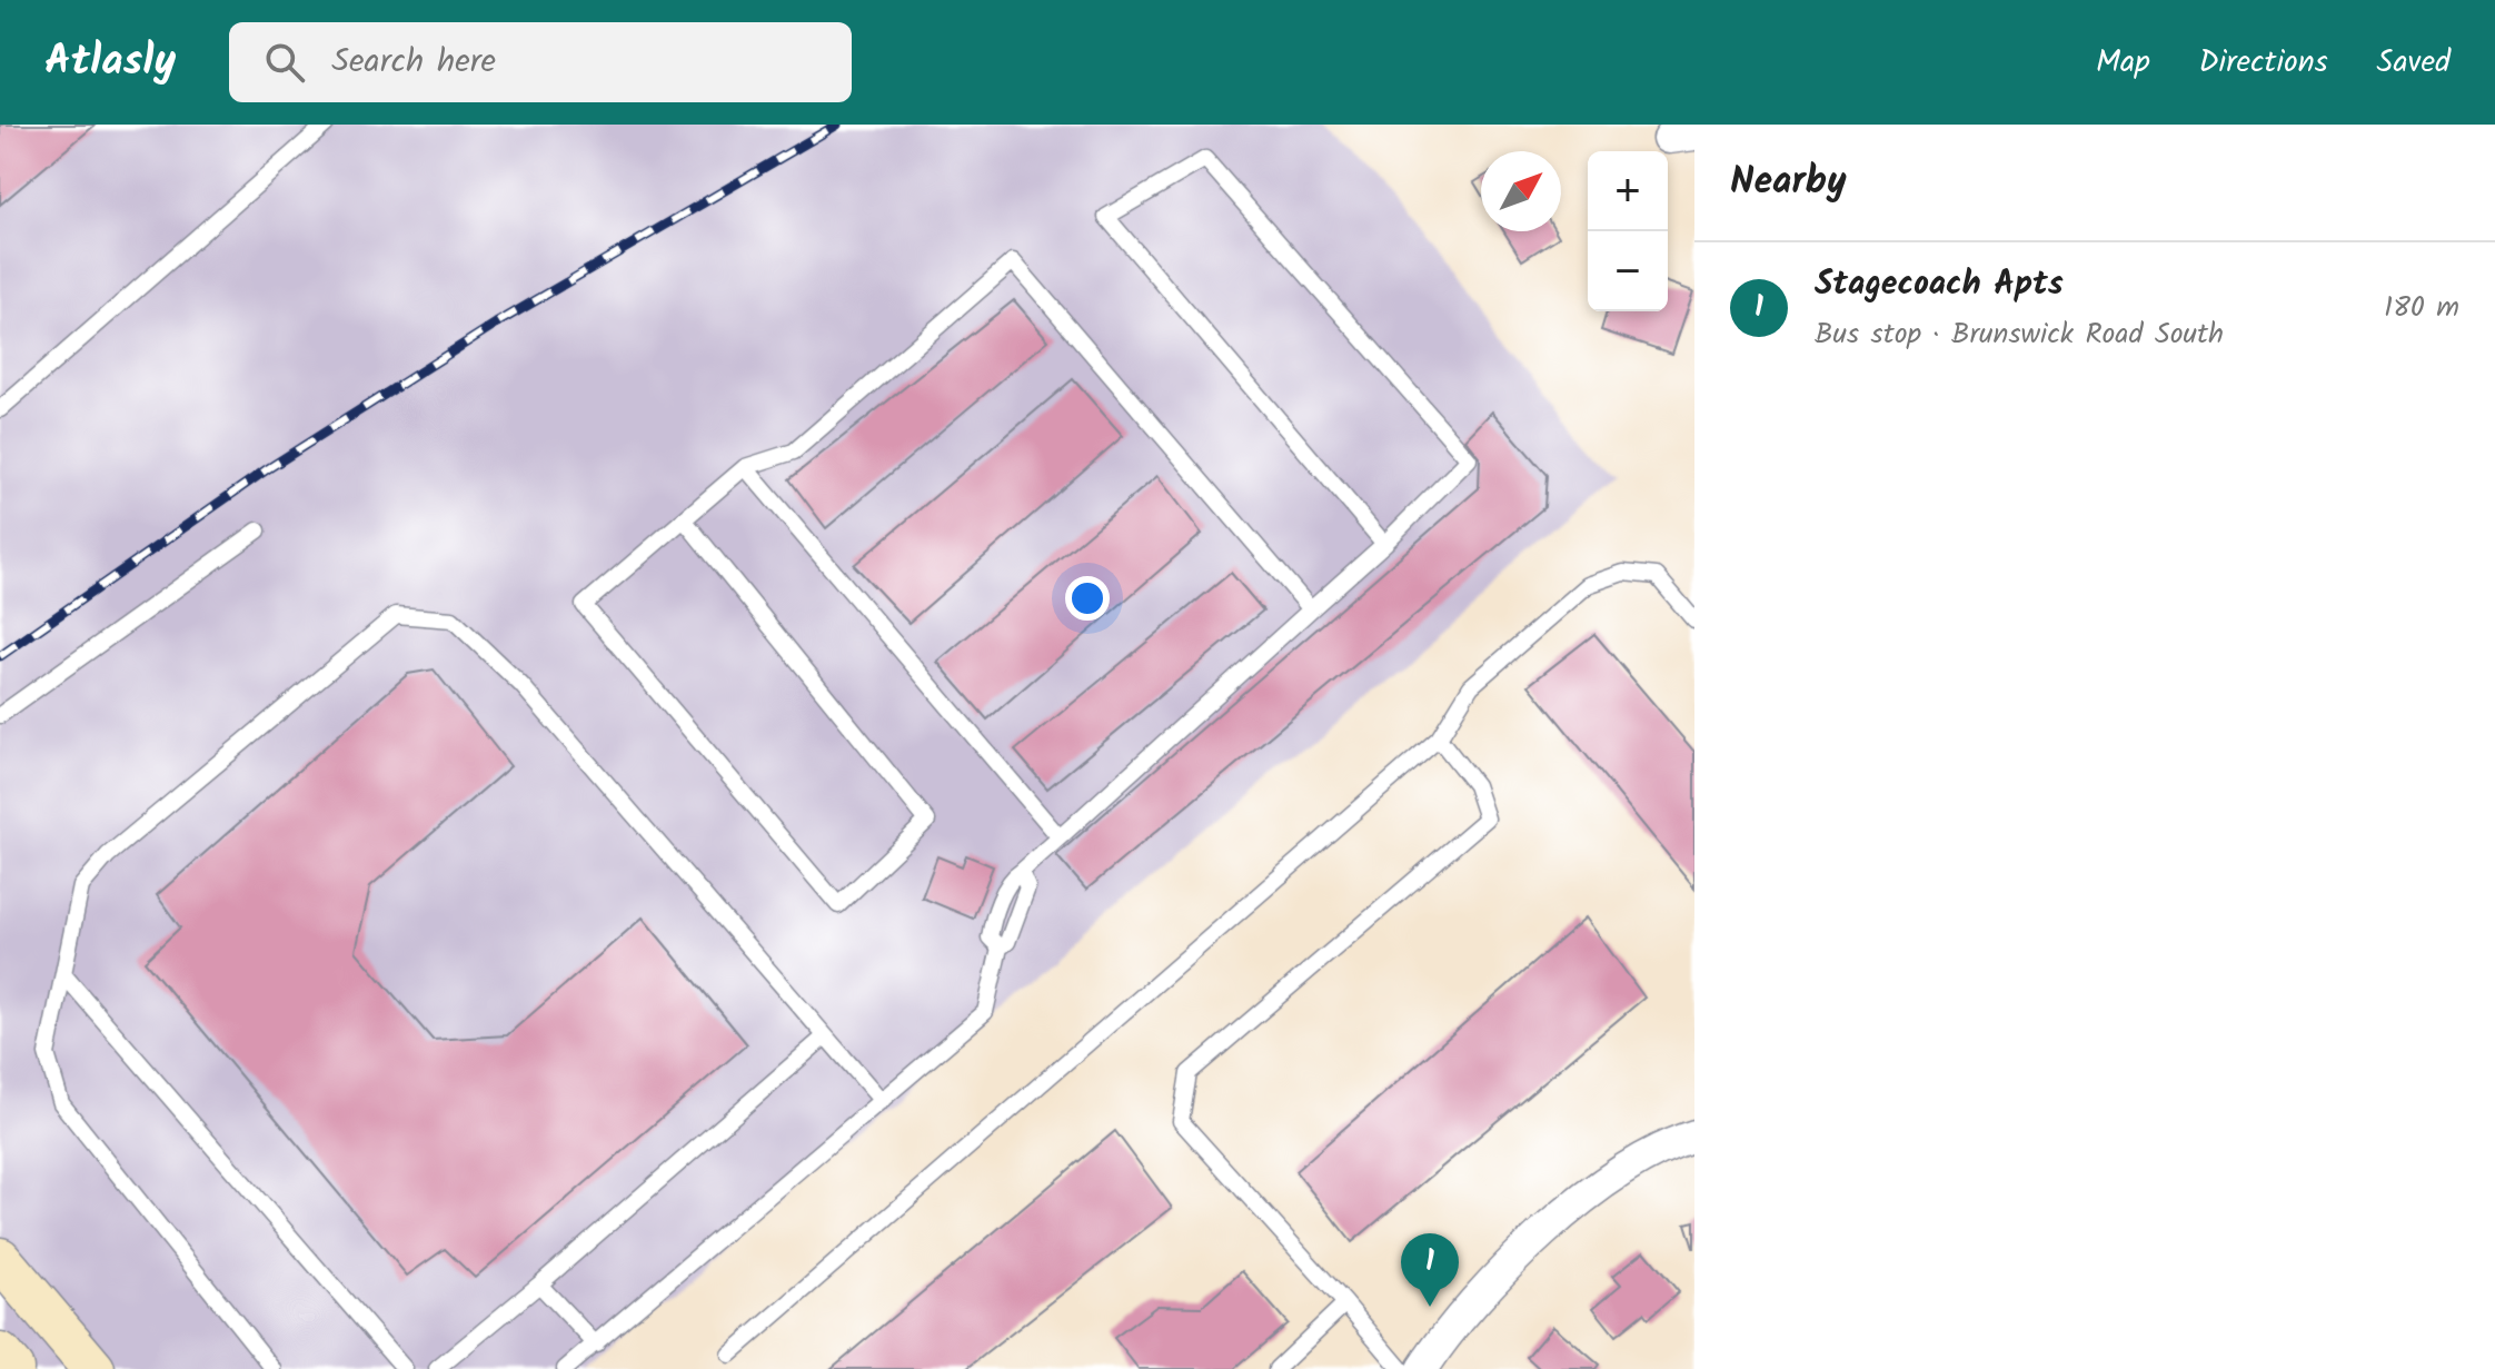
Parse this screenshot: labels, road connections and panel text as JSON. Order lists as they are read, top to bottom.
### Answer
{
  "north": "top right",
  "page": {
    "header": "Atlasly",
    "search": "Search here",
    "nav": ["Map", "Directions", "Saved"],
    "heading": "Nearby",
    "map_buttons": ["+", "−"],
    "list": [
      {
        "mark": "1",
        "name": "Stagecoach Apts",
        "note": "Bus stop · Brunswick Road South",
        "value": "180 m"
      }
    ],
    "pins": "1"
  }
}
